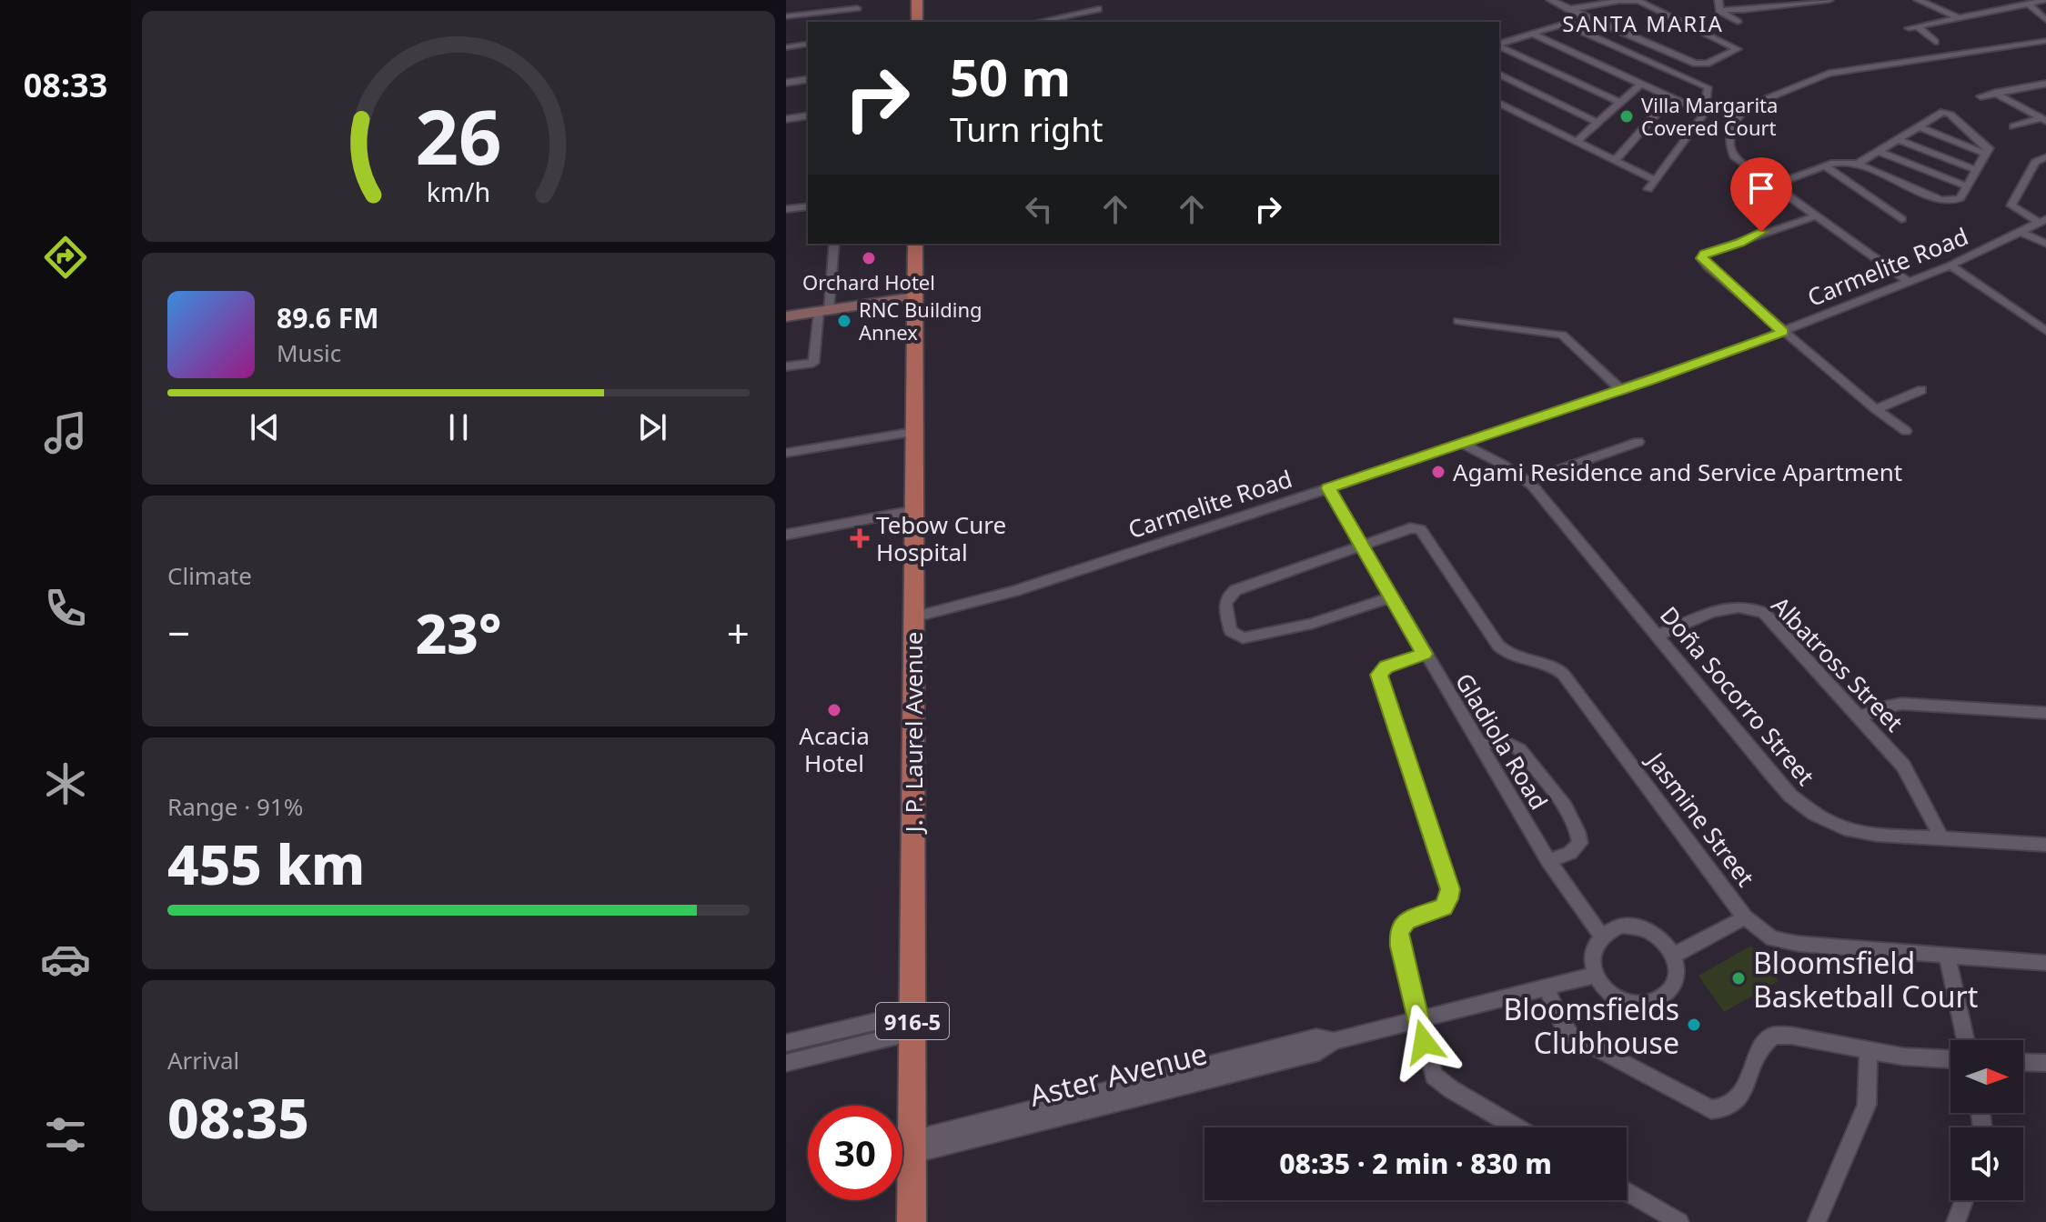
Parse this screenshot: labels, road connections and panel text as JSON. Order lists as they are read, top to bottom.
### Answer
{
  "streets": {
    "main road": ["J. P. Laurel Avenue", "916-5"],
    "street": [
      "Carmelite Road",
      "Albatross Street",
      "Doña Socorro Street",
      "Gladiola Road",
      "Jasmine Street",
      "Aster Avenue"
    ]
  },
  "crossings": [
    ["Carmelite Road", "Doña Socorro Street"],
    ["Carmelite Road", "J. P. Laurel Avenue"],
    ["Carmelite Road", "Gladiola Road"],
    ["Albatross Street", "Doña Socorro Street"],
    ["J. P. Laurel Avenue", "Aster Avenue"],
    ["Gladiola Road", "Jasmine Street"],
    ["Gladiola Road", "Aster Avenue"]
  ],
  "districts": ["SANTA MARIA"],
  "places": {
    "other": [
      "Villa Margarita Covered Court",
      "Orchard Hotel",
      "RNC Building Annex",
      "Agami Residence and Service Apartment",
      "Acacia Hotel",
      "Bloomsfield Basketball Court",
      "Bloomsfields Clubhouse"
    ],
    "health": ["Tebow Cure Hospital"]
  },
  "north": "right",
  "page": {
    "tabs": "08:33",
    "turn": ["50 m", "Turn right"],
    "song": ["89.6 FM", "Music"],
    "tile": [
      "Climate",
      ["Range · 91%", "455 km"],
      ["Arrival", "08:35"]
    ],
    "heat": ["−", "23°", "+"],
    "limit": "30",
    "trip": "08:35 · 2 min · 830 m",
    "gauge": ["26", "km/h"]
  }
}
